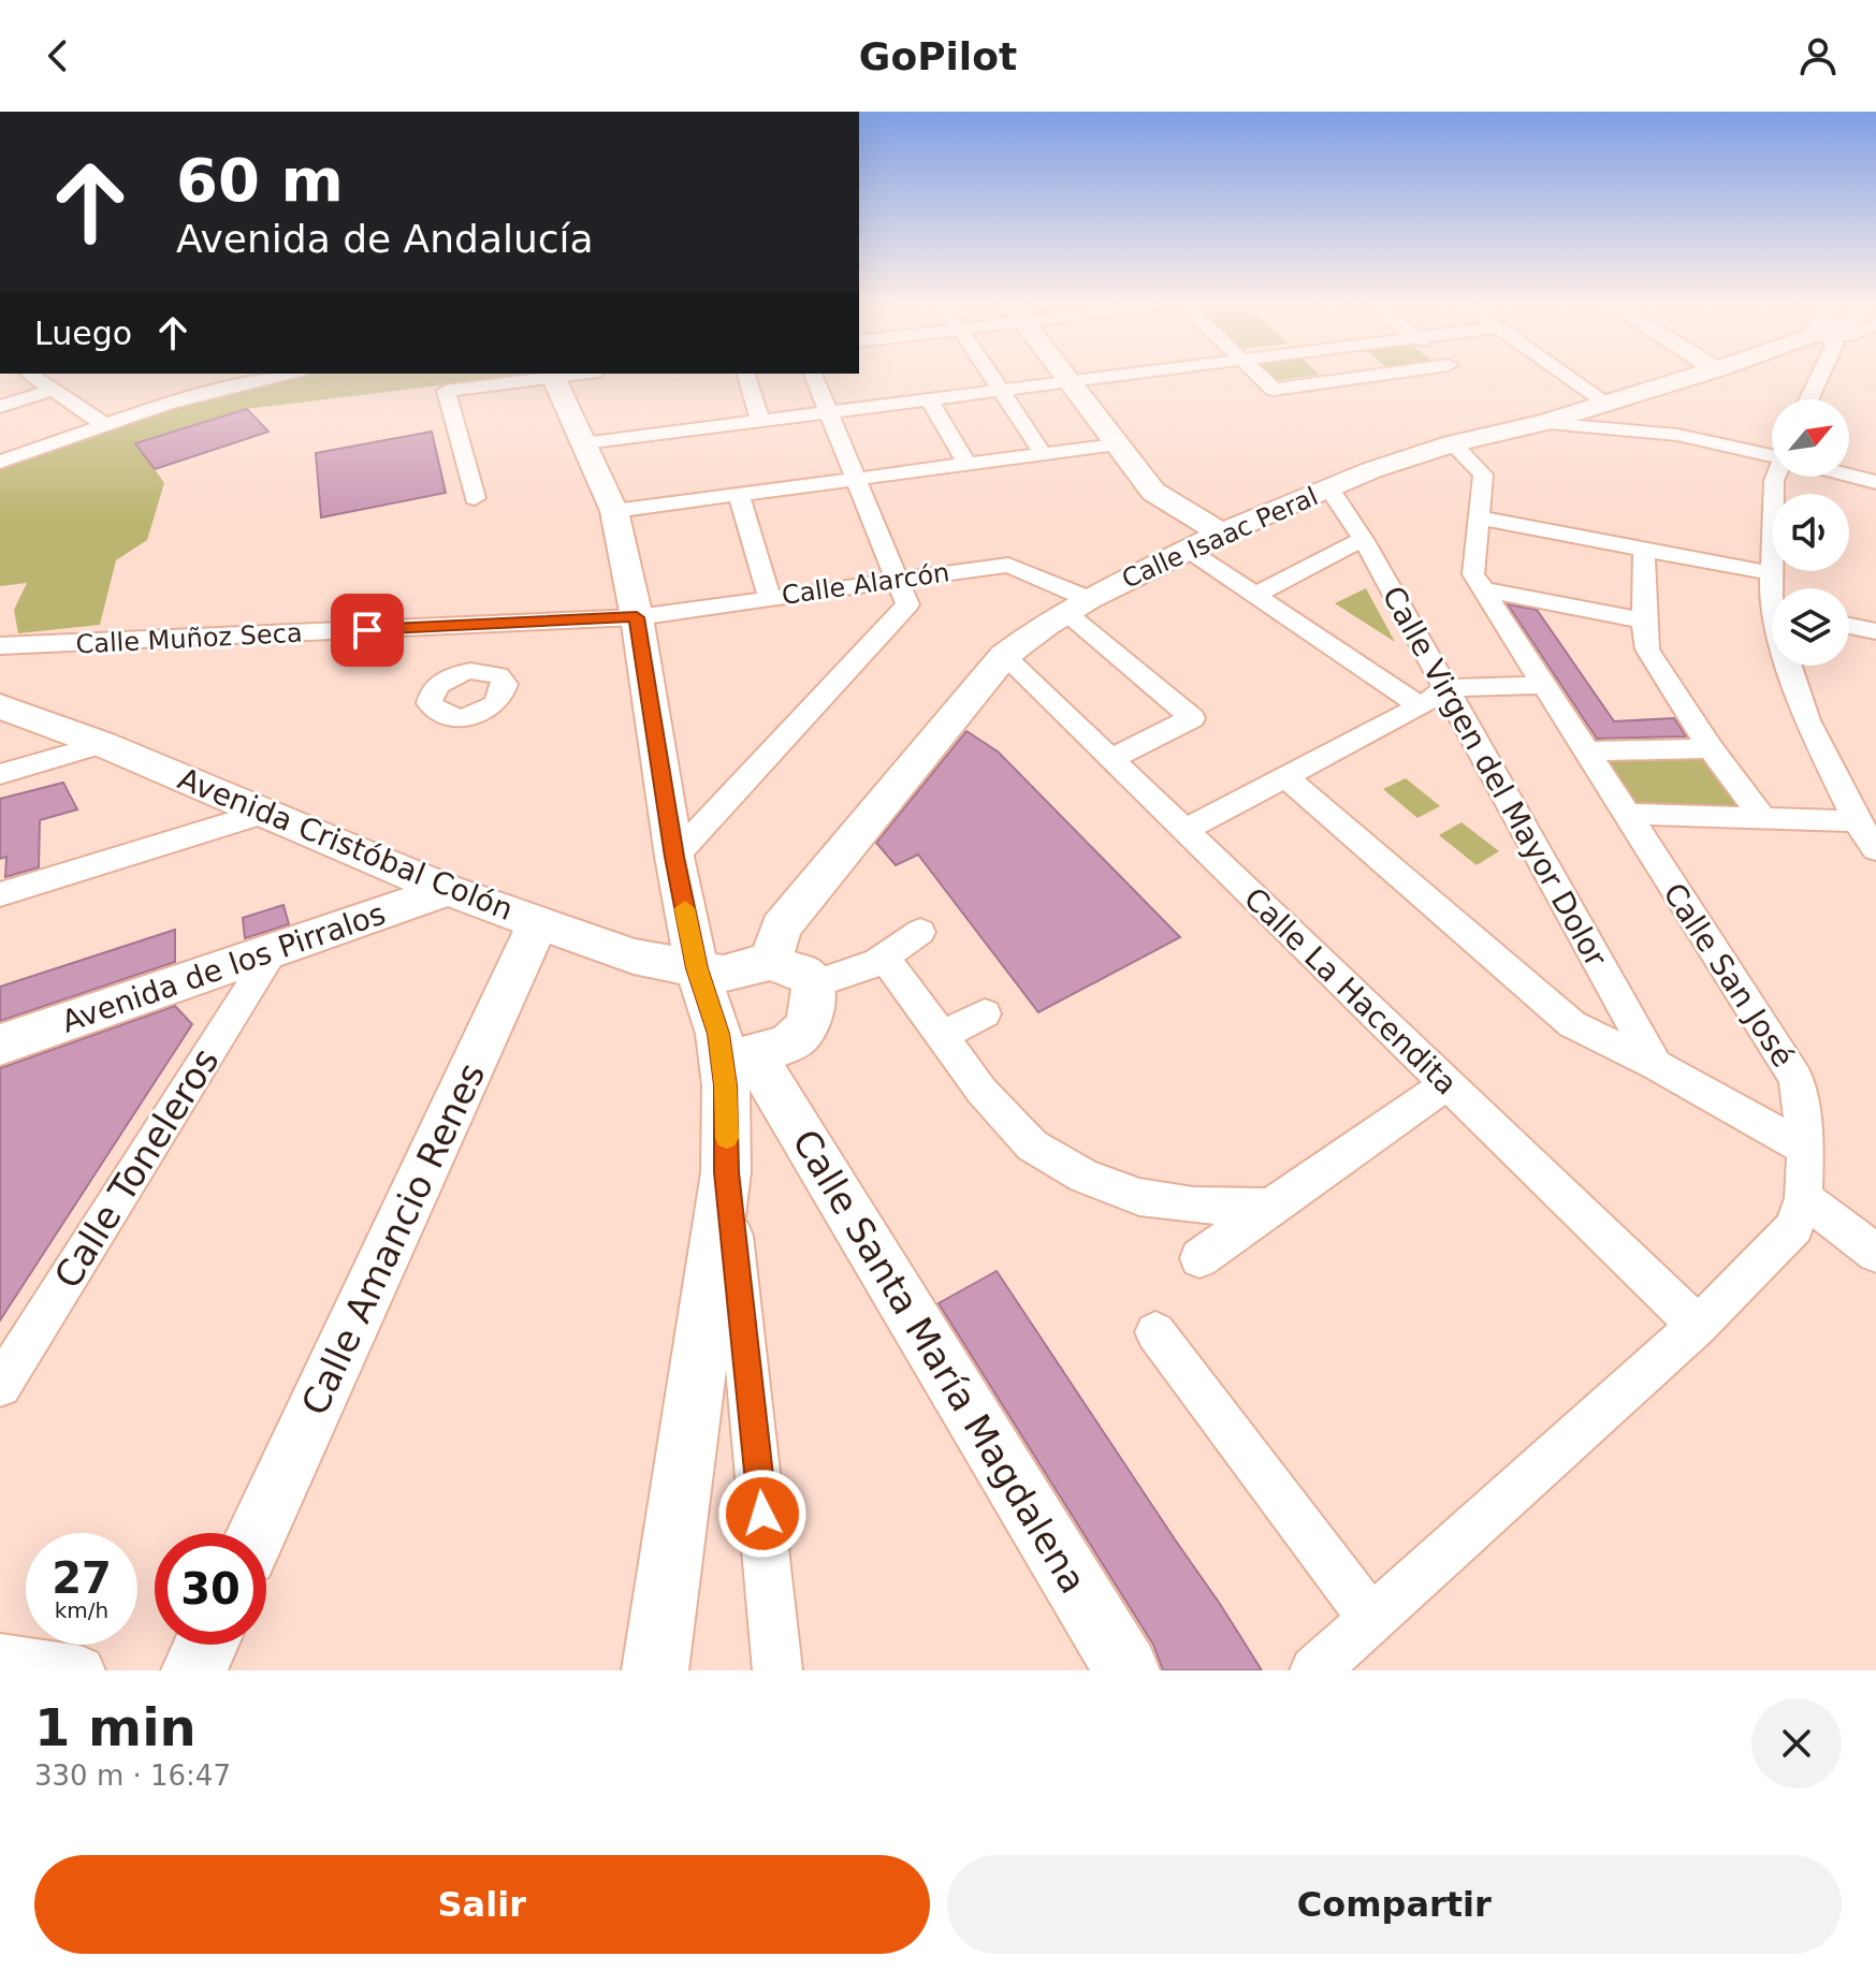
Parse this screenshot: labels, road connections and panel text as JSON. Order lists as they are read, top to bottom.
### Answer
{
  "streets": {
    "main road": [
      "Calle Isaac Peral",
      "Avenida Cristóbal Colón",
      "Avenida de los Pirralos",
      "Calle Amancio Renes",
      "Calle Santa María Magdalena"
    ],
    "street": [
      "Calle Alarcón",
      "Calle Muñoz Seca",
      "Calle Virgen del Mayor Dolor",
      "Calle San José",
      "Calle La Hacendita",
      "Calle Toneleros"
    ]
  },
  "crossings": [
    ["Calle Isaac Peral", "Calle Alarcón"],
    ["Calle Isaac Peral", "Calle Virgen del Mayor Dolor"],
    ["Calle Isaac Peral", "Avenida Cristóbal Colón"],
    ["Calle Isaac Peral", "Calle San José"],
    ["Calle Isaac Peral", "Calle La Hacendita"],
    ["Calle Alarcón", "Calle Muñoz Seca"],
    ["Calle Alarcón", "Calle La Hacendita"],
    ["Avenida Cristóbal Colón", "Avenida de los Pirralos"],
    ["Avenida Cristóbal Colón", "Calle Amancio Renes"],
    ["Avenida de los Pirralos", "Calle Toneleros"],
    ["Calle San José", "Calle La Hacendita"]
  ],
  "north": "top right",
  "page": {
    "header": "GoPilot",
    "turn": ["60 m", "Avenida de Andalucía"],
    "then": "Luego",
    "speed": "27 km/h",
    "limit": "30",
    "heading": ["1 min", "330 m · 16:47"],
    "buttons": ["Salir", "Compartir"]
  }
}
